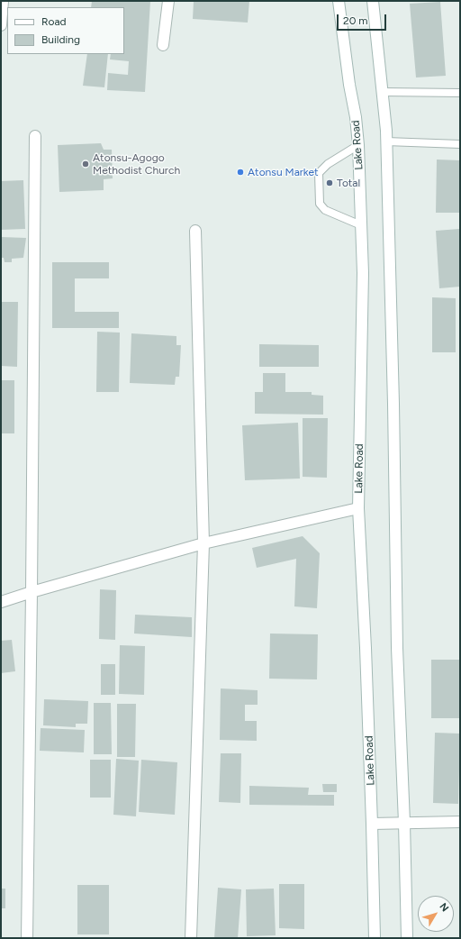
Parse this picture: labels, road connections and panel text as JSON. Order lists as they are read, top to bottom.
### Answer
{
  "streets": {
    "street": ["Lake Road"]
  },
  "places": ["Atonsu-Agogo Methodist Church", "Atonsu Market", "Total"],
  "legend": ["Road", "Building"],
  "scale_bar": "20 m",
  "north": "top right"
}
